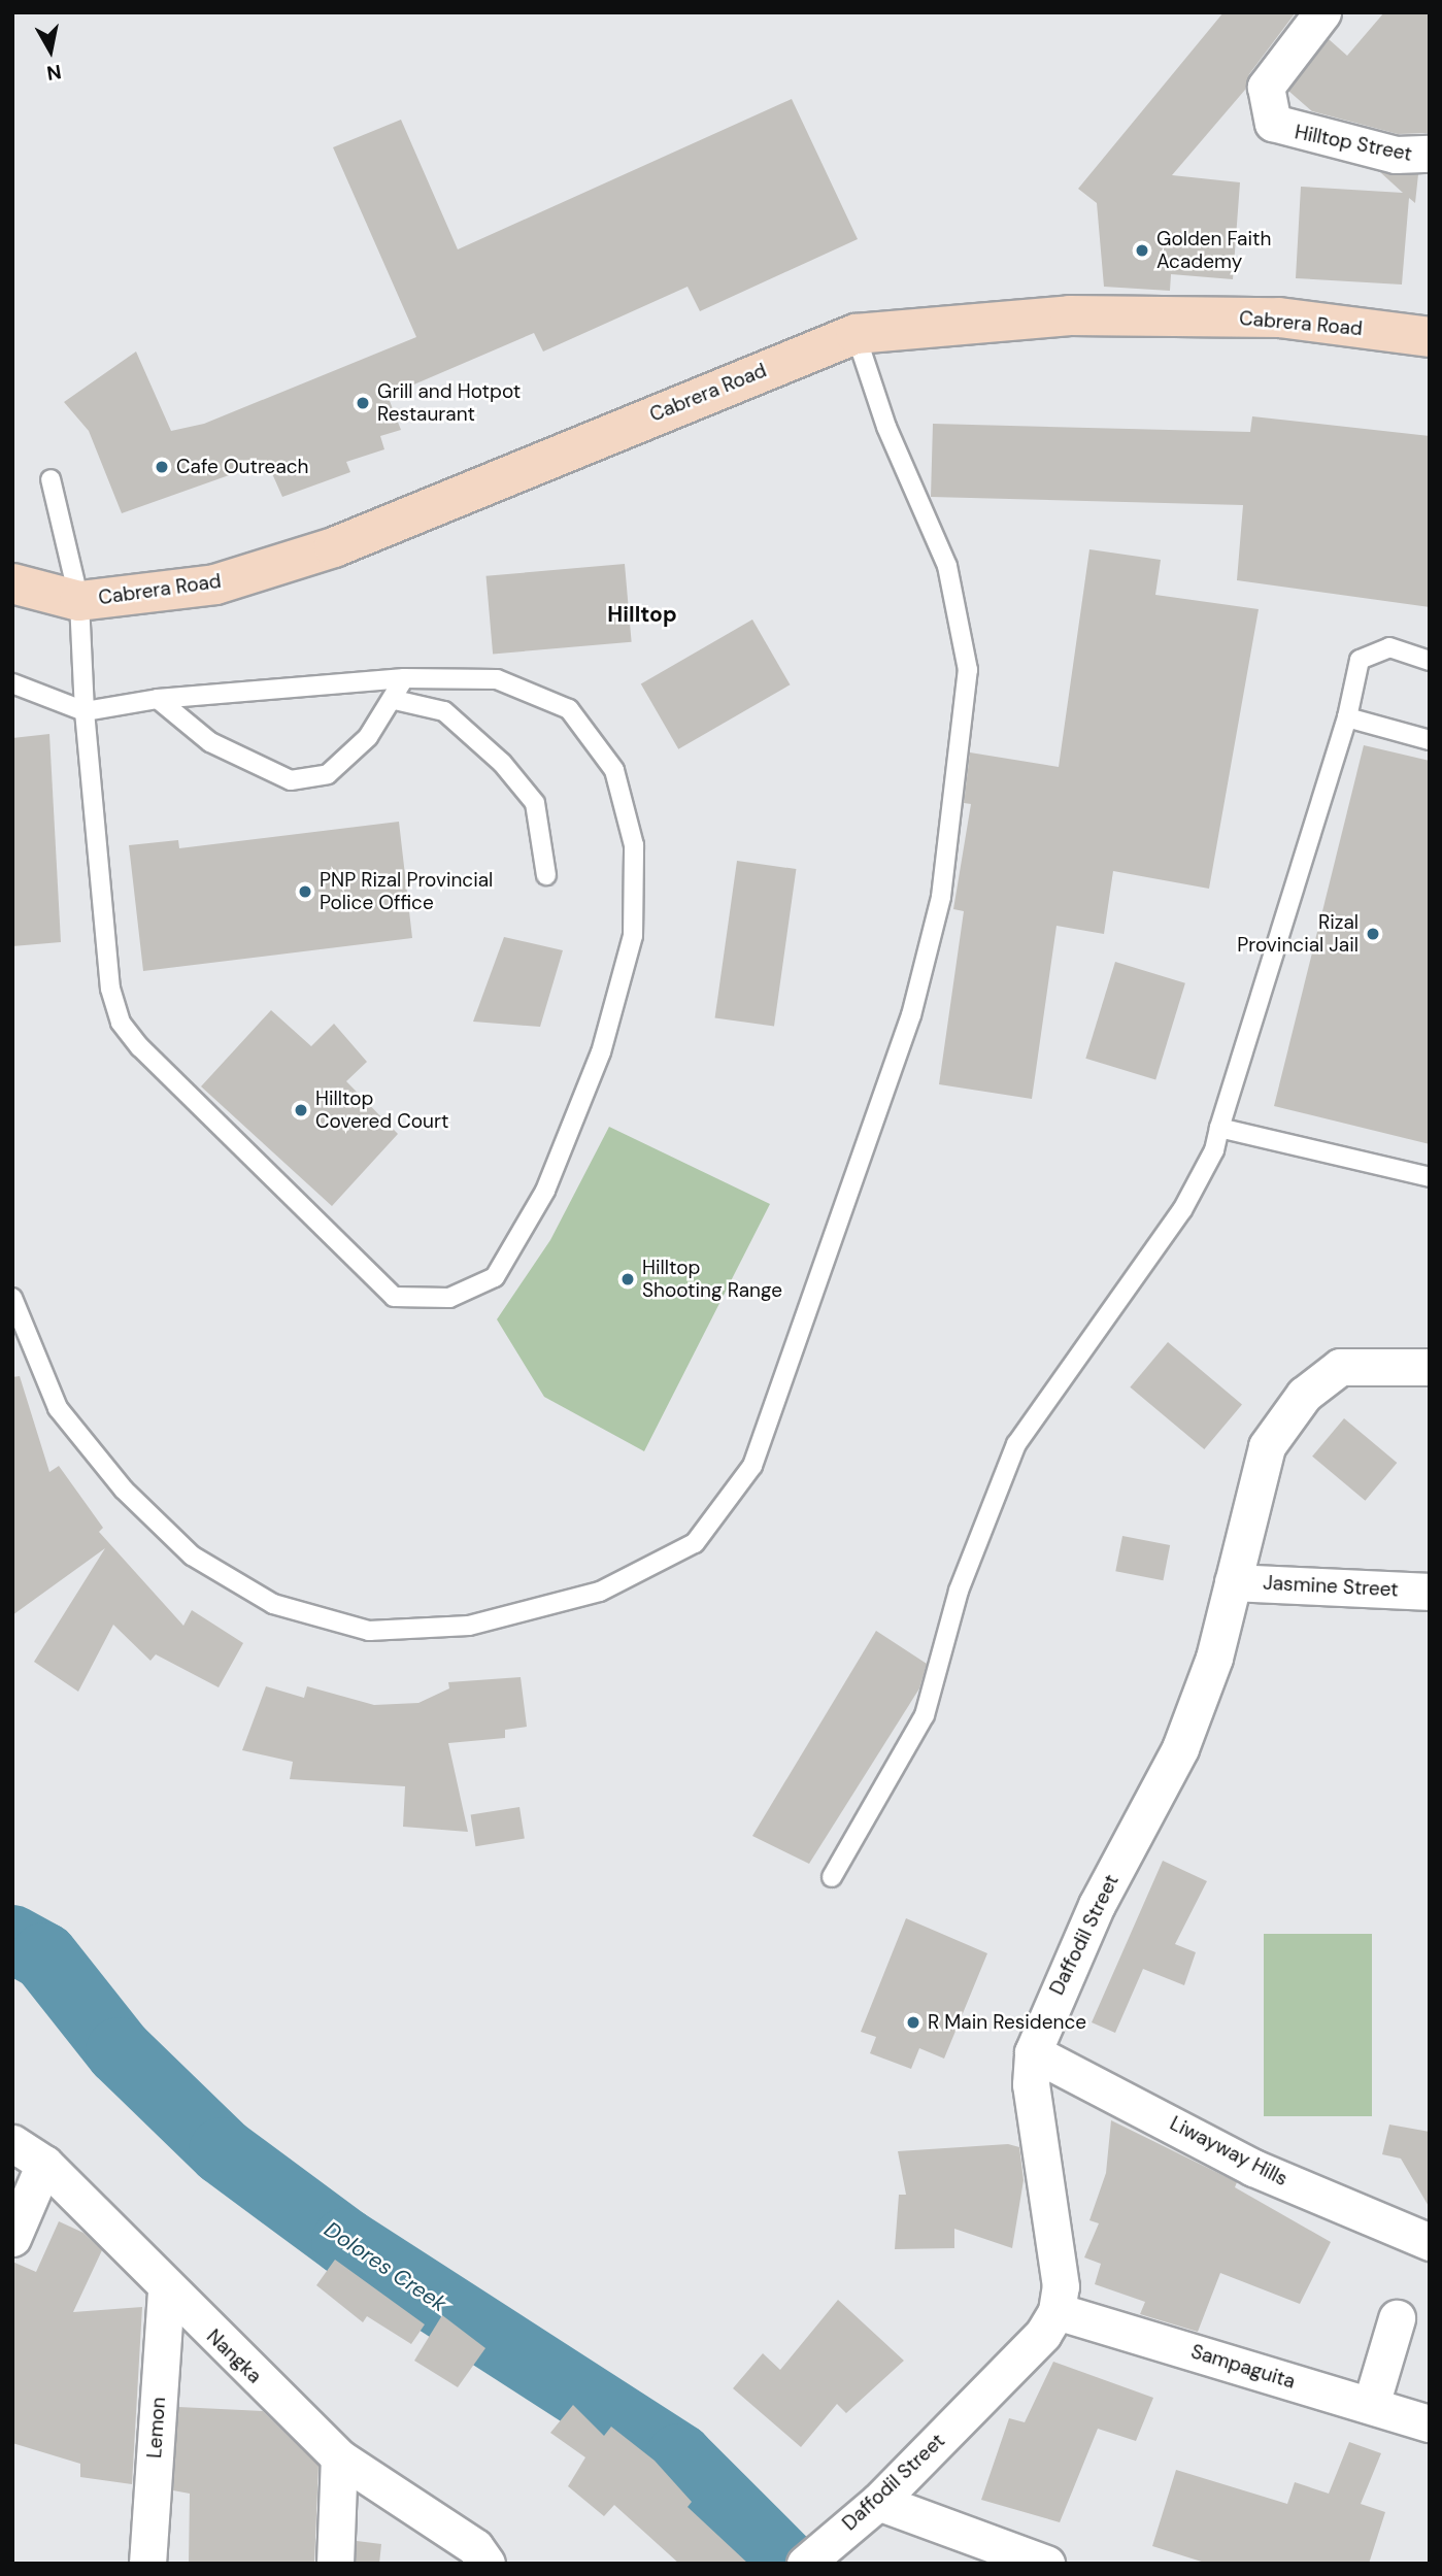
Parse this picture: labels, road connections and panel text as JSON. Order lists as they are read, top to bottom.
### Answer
{
  "streets": {
    "main road": ["Cabrera Road"],
    "street": [
      "Hilltop Street",
      "Jasmine Street",
      "Daffodil Street",
      "Liwayway Hills",
      "Nangka",
      "Sampaguita",
      "Lemon"
    ]
  },
  "crossings": [
    ["Jasmine Street", "Daffodil Street"],
    ["Daffodil Street", "Liwayway Hills"],
    ["Daffodil Street", "Sampaguita"],
    ["Nangka", "Lemon"]
  ],
  "districts": ["Hilltop"],
  "water": ["Dolores Creek"],
  "places": [
    "Golden Faith Academy",
    "Grill and Hotpot Restaurant",
    "Cafe Outreach",
    "PNP Rizal Provincial Police Office",
    "Rizal Provincial Jail",
    "Hilltop Covered Court",
    "Hilltop Shooting Range",
    "R Main Residence"
  ],
  "north": "bottom"
}
